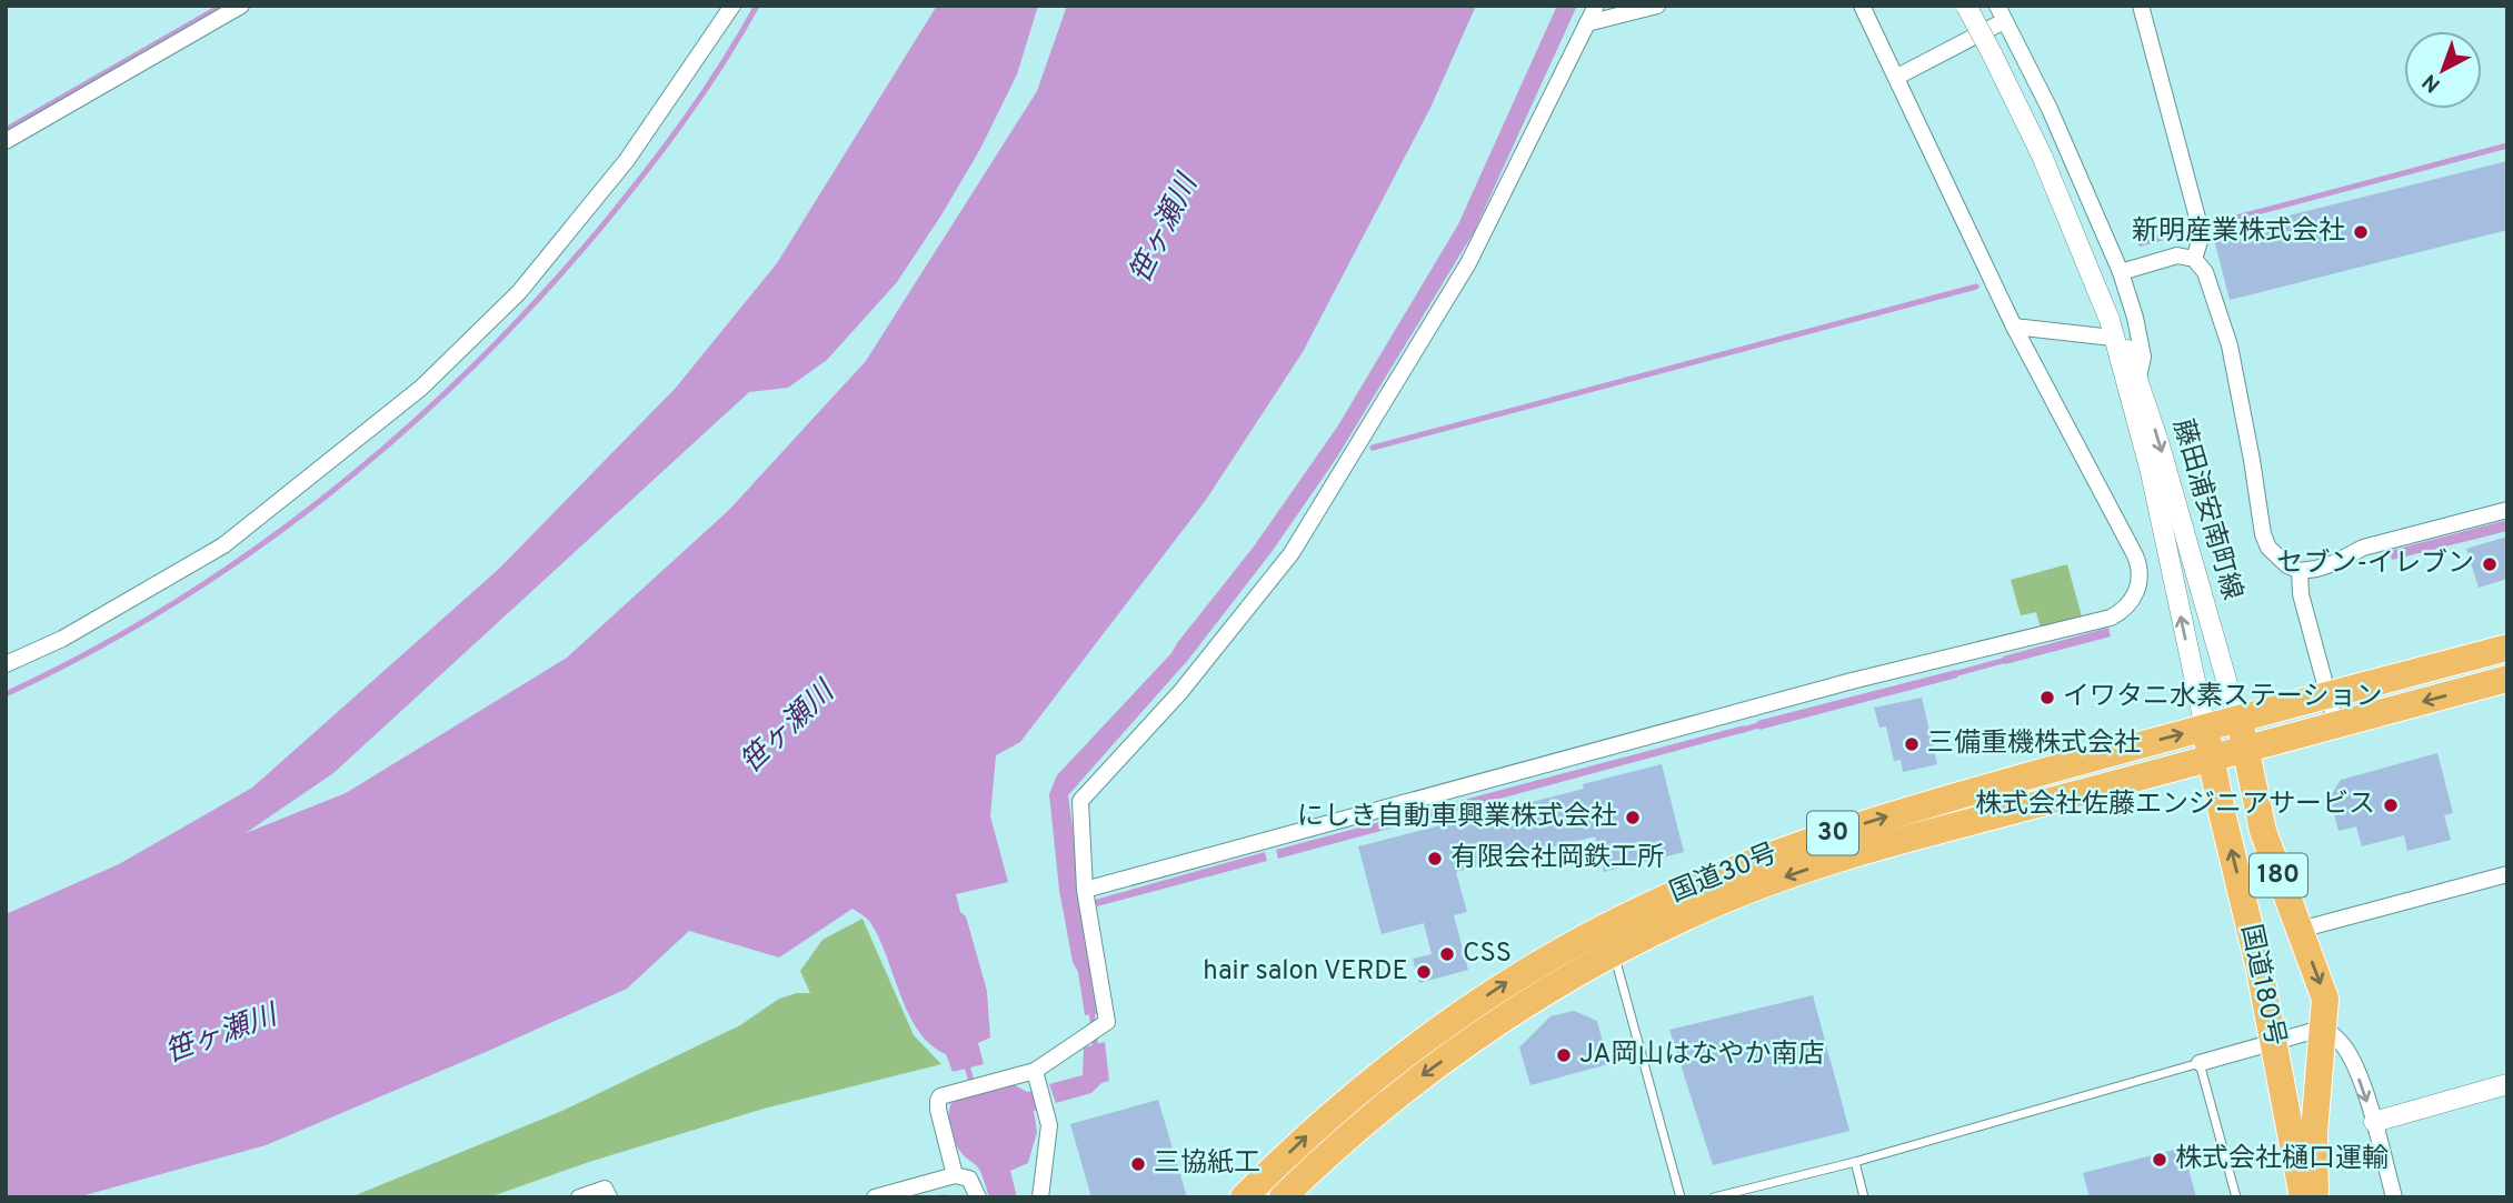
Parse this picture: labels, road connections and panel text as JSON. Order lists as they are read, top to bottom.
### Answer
{
  "streets": {
    "highway": [
      "30",
      "国道30号",
      "180",
      "国道180号"
    ],
    "street": ["藤田浦安南町線"]
  },
  "crossings": [
    ["藤田浦安南町線", "国道30号"],
    ["藤田浦安南町線", "国道180号"],
    ["国道30号", "国道180号"]
  ],
  "water": ["笹ヶ瀬川"],
  "places": [
    "新明産業株式会社",
    "セブン-イレブン",
    "イワタニ水素ステーション",
    "三備重機株式会社",
    "株式会社佐藤エンジニアサービス",
    "にしき自動車興業株式会社",
    "有限会社岡鉄工所",
    "CSS",
    "hair salon VERDE",
    "JA岡山はなやか南店",
    "株式会社樋口運輸",
    "三協紙工"
  ],
  "north": "bottom left"
}
